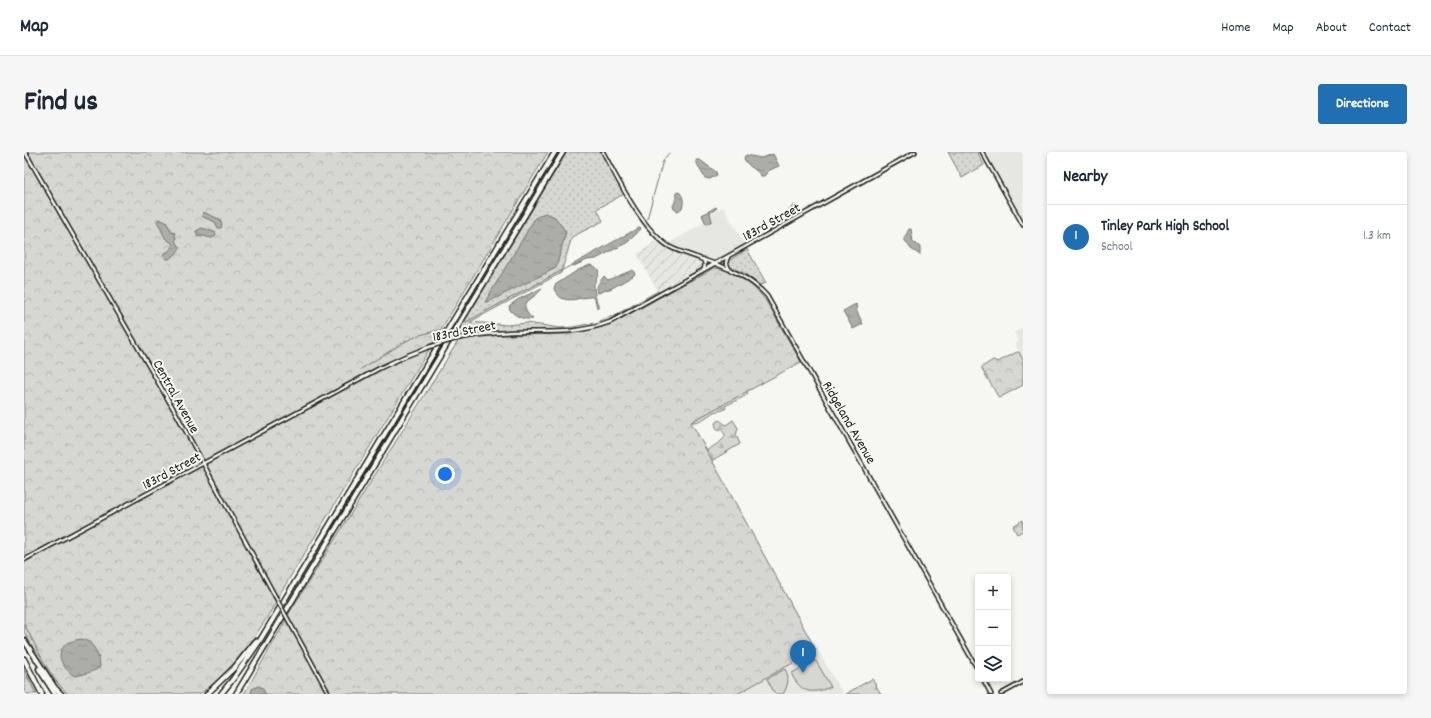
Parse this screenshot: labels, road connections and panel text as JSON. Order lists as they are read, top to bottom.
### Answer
{
  "streets": {
    "street": ["183rd Street", "Central Avenue", "Ridgeland Avenue"]
  },
  "crossings": [
    ["183rd Street", "Central Avenue"],
    ["183rd Street", "Ridgeland Avenue"]
  ],
  "page": {
    "header": "Map",
    "nav": [
      "Home",
      "Map",
      "About",
      "Contact"
    ],
    "title": "Find us",
    "buttons": "Directions",
    "heading": "Nearby",
    "list": [
      {
        "mark": "1",
        "name": "Tinley Park High School",
        "note": "School",
        "value": "1.3 km"
      }
    ],
    "map_buttons": ["+", "−"],
    "pins": "1"
  }
}
